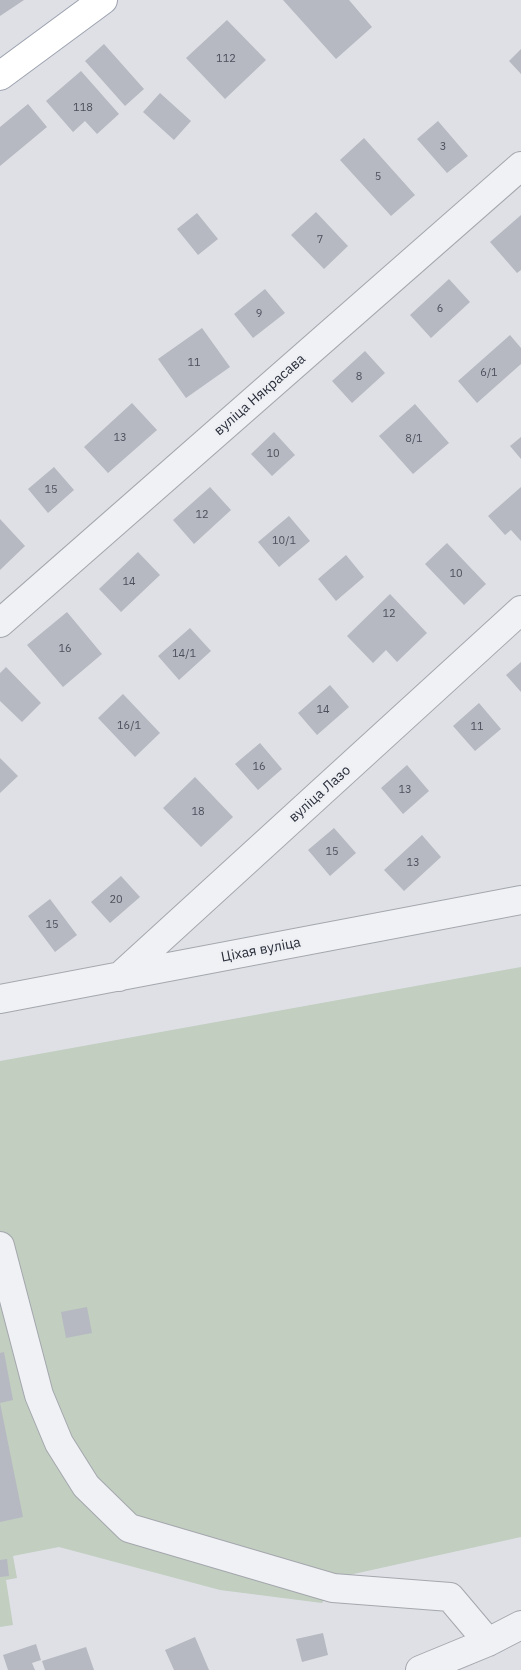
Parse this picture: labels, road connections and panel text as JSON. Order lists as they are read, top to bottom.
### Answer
{
  "streets": {
    "street": ["вуліца Някрасава", "вуліца Лазо", "Ціхая вуліца"]
  },
  "crossings": [
    ["вуліца Лазо", "Ціхая вуліца"]
  ],
  "house_numbers": [
    "112",
    "118",
    "3",
    "5",
    "7",
    "6",
    "9",
    "11",
    "6/1",
    "8",
    "13",
    "8/1",
    "10",
    "15",
    "12",
    "10/1",
    "10",
    "14",
    "12",
    "16",
    "14/1",
    "14",
    "16/1",
    "11",
    "16",
    "13",
    "18",
    "15",
    "13",
    "20",
    "15"
  ]
}
